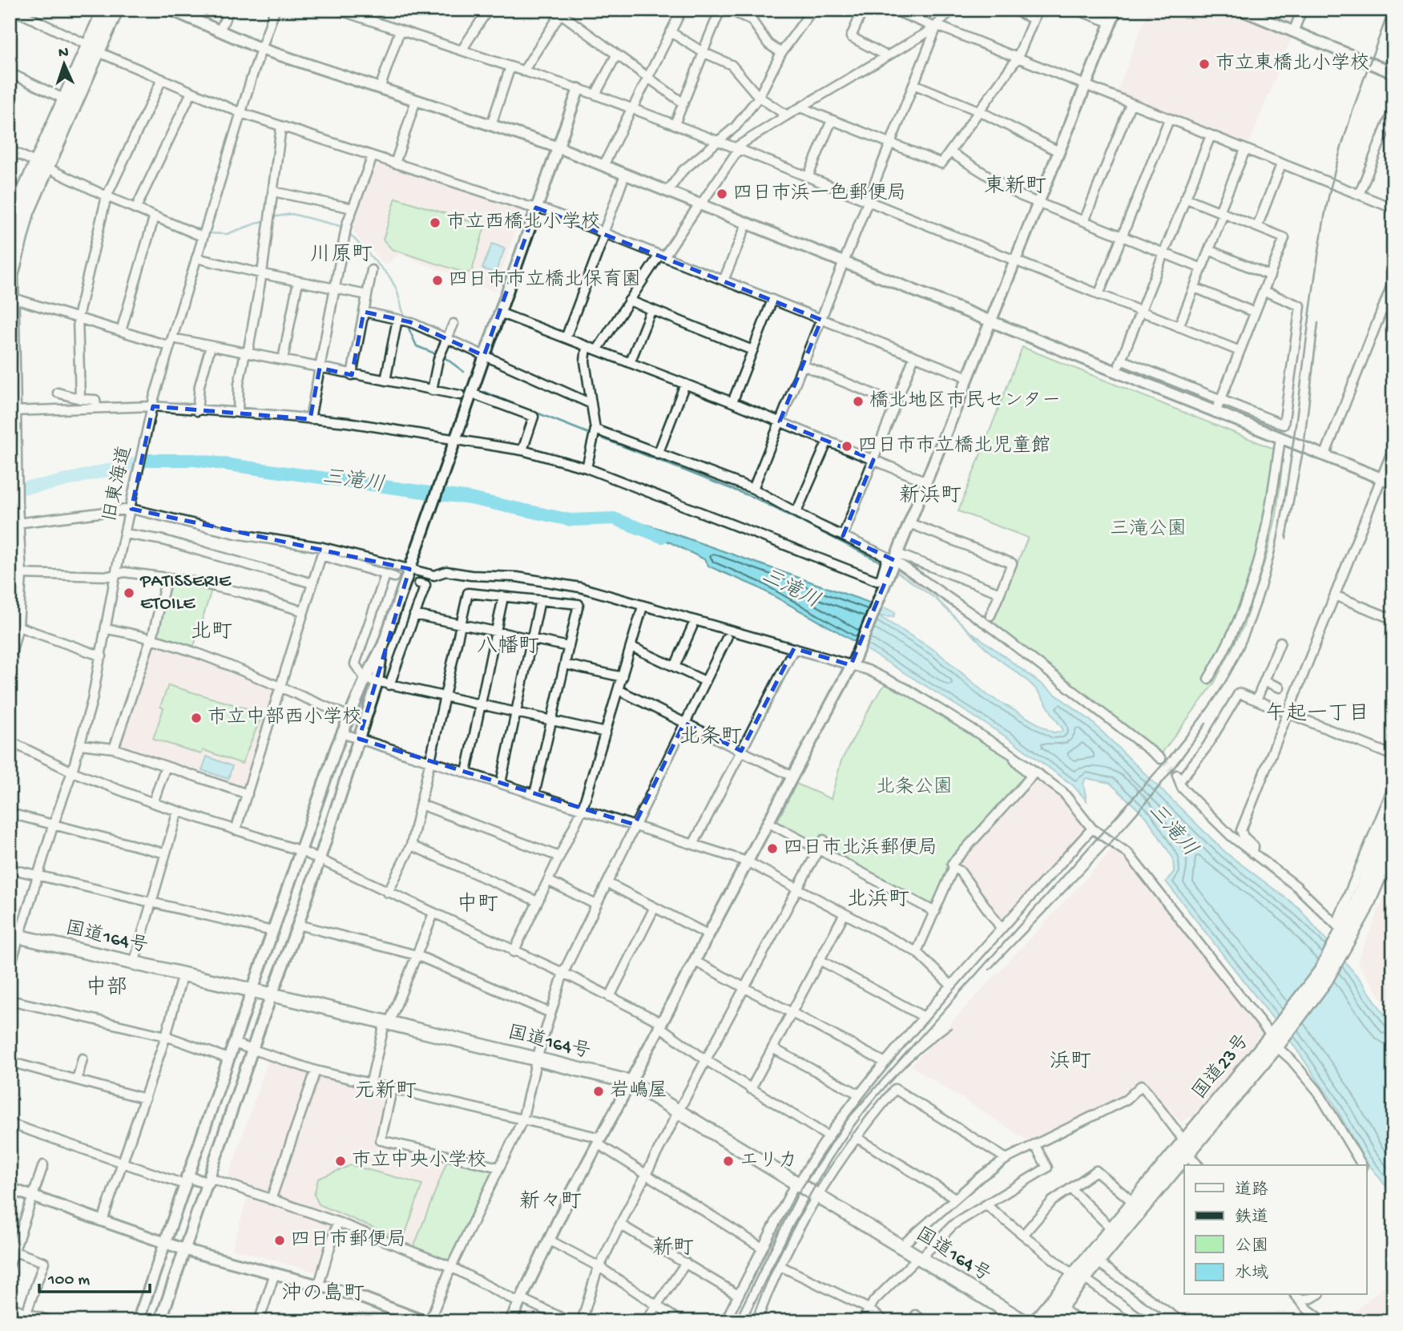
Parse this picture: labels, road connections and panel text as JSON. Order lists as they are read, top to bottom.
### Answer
{
  "streets": {
    "highway": ["国道164号", "国道23号"],
    "street": ["旧東海道"]
  },
  "crossings": [
    ["旧東海道", "国道164号"]
  ],
  "districts": [
    "東新町",
    "川原町",
    "新浜町",
    "北町",
    "八幡町",
    "午起一丁目",
    "北条町",
    "北浜町",
    "中町",
    "中部",
    "浜町",
    "元新町",
    "新々町",
    "新町",
    "沖の島町"
  ],
  "water": ["三滝川"],
  "parks": ["三滝公園", "北条公園"],
  "places": [
    "市立東橋北小学校",
    "四日市浜一色郵便局",
    "市立西橋北小学校",
    "四日市市立橋北保育園",
    "橋北地区市民センター",
    "四日市市立橋北児童館",
    "PATISSERIE ETOILE",
    "市立中部西小学校",
    "四日市北浜郵便局",
    "岩嶋屋",
    "市立中央小学校",
    "エリカ",
    "四日市郵便局"
  ],
  "legend": [
    "道路",
    "鉄道",
    "公園",
    "水域"
  ],
  "scale_bar": "100 m",
  "north": "top"
}
